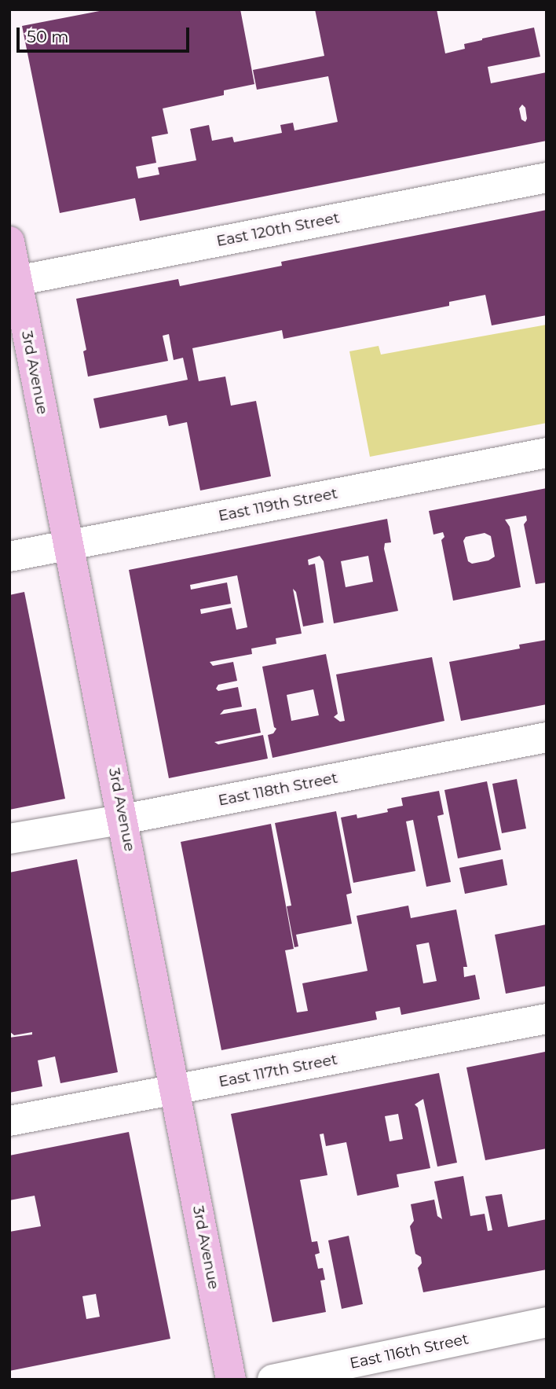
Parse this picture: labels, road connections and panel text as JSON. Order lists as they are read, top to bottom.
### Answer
{
  "streets": {
    "main road": ["3rd Avenue"],
    "street": [
      "East 120th Street",
      "East 119th Street",
      "East 118th Street",
      "East 117th Street",
      "East 116th Street"
    ]
  },
  "crossings": [
    ["East 120th Street", "3rd Avenue"],
    ["3rd Avenue", "East 119th Street"],
    ["3rd Avenue", "East 118th Street"],
    ["3rd Avenue", "East 117th Street"]
  ],
  "scale_bar": "50 m"
}
